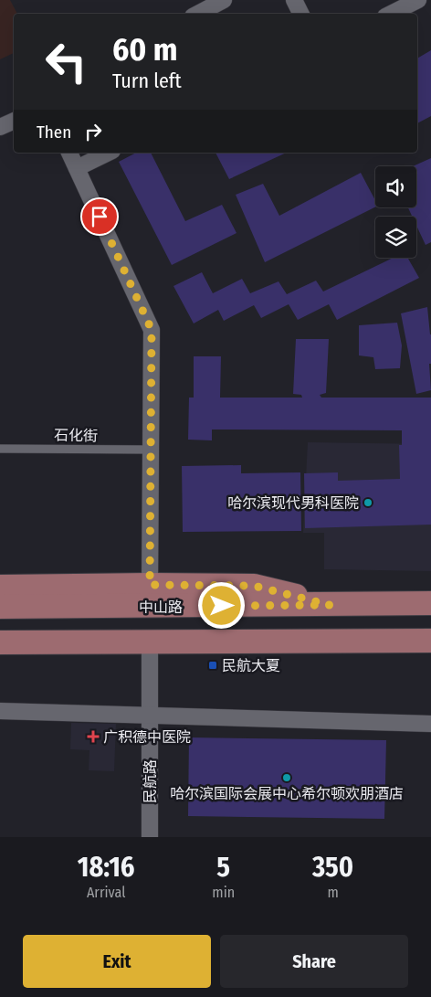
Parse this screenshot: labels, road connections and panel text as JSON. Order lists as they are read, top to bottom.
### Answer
{
  "streets": {
    "main road": ["中山路"],
    "street": ["民航路"],
    "lane": ["石化街"]
  },
  "places": {
    "other": ["哈尔滨现代男科医院", "哈尔滨国际会展中心希尔顿欢朋酒店"],
    "transit": ["民航大夏"],
    "health": ["广积德中医院"]
  },
  "page": {
    "turn": ["60 m", "Turn left"],
    "then": "Then",
    "eta": [
      "18:16",
      "Arrival",
      "5",
      "min",
      "350",
      "m"
    ],
    "buttons": ["Exit", "Share"]
  }
}
